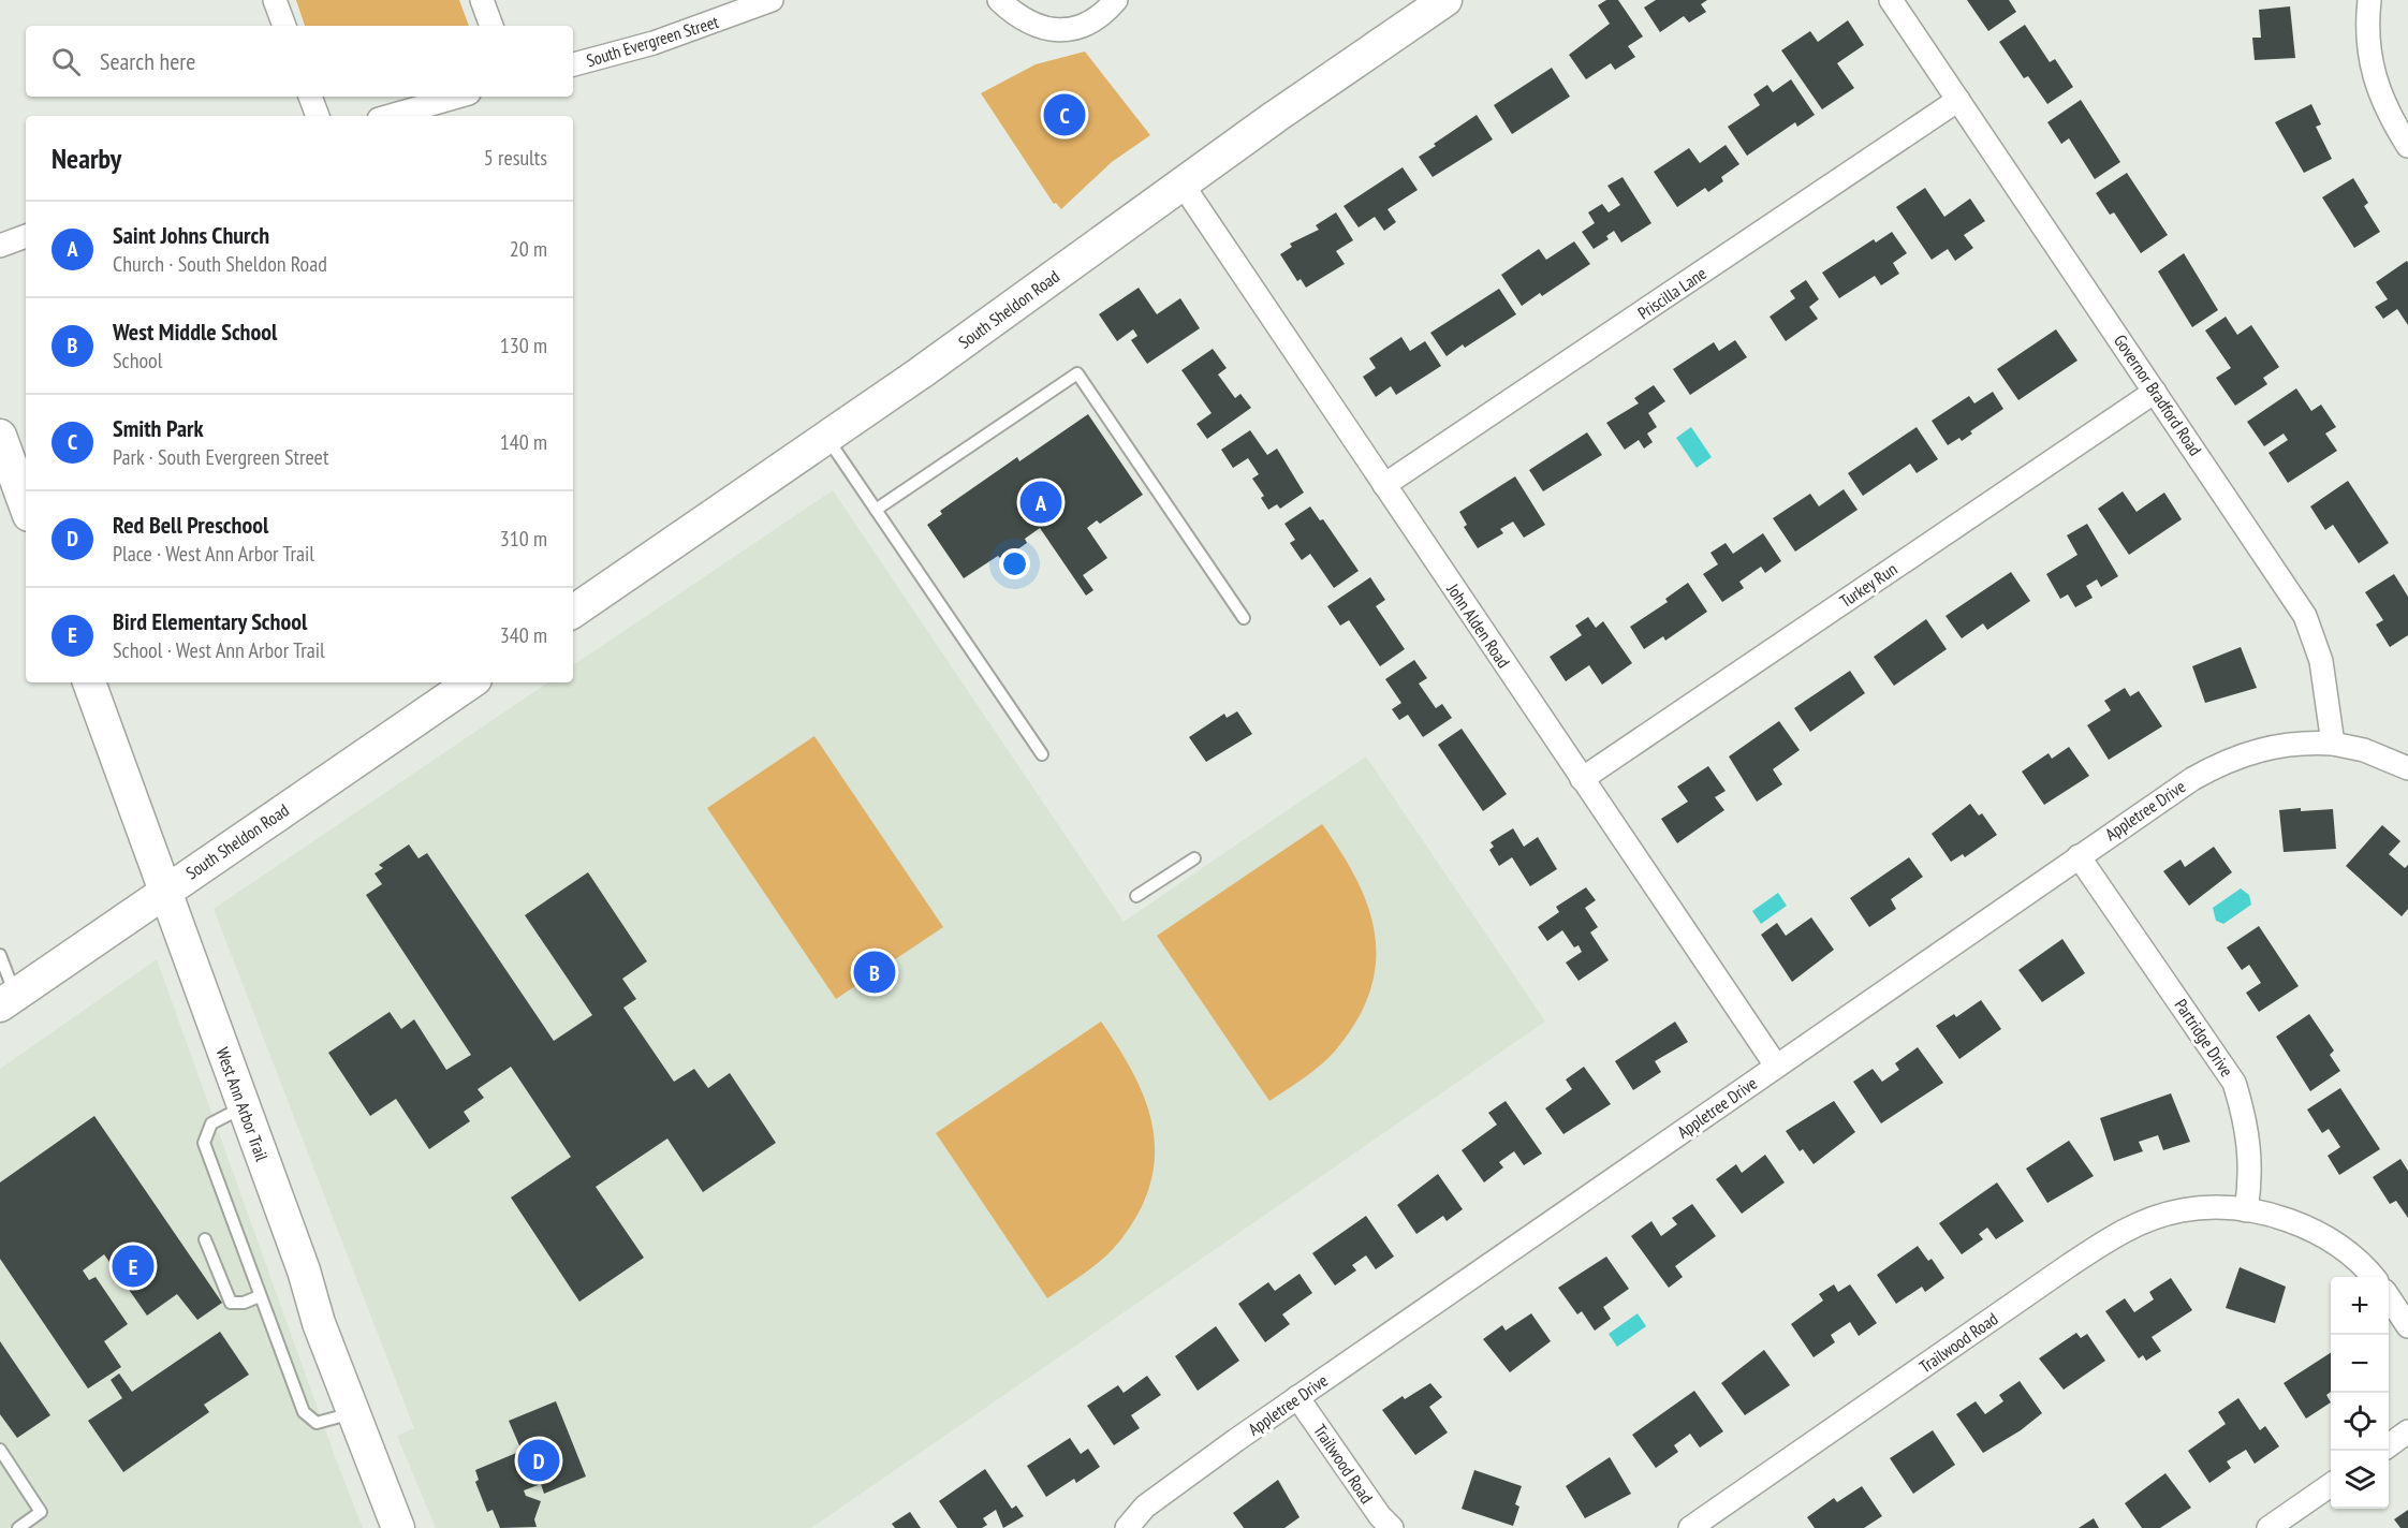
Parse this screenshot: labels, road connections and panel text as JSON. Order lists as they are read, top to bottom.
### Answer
{
  "streets": {
    "main road": ["South Sheldon Road", "West Ann Arbor Trail"],
    "street": [
      "South Evergreen Street",
      "Priscilla Lane",
      "Governor Bradford Road",
      "Turkey Run",
      "John Alden Road",
      "Appletree Drive",
      "Partridge Drive",
      "Trailwood Road"
    ]
  },
  "crossings": [
    ["Priscilla Lane", "Governor Bradford Road"],
    ["Priscilla Lane", "John Alden Road"],
    ["South Sheldon Road", "John Alden Road"],
    ["South Sheldon Road", "West Ann Arbor Trail"],
    ["Governor Bradford Road", "Turkey Run"],
    ["Governor Bradford Road", "Appletree Drive"],
    ["Turkey Run", "John Alden Road"],
    ["John Alden Road", "Appletree Drive"],
    ["Appletree Drive", "Partridge Drive"],
    ["Appletree Drive", "Trailwood Road"],
    ["Partridge Drive", "Trailwood Road"]
  ],
  "page": {
    "search": "Search here",
    "pins": [
      "C",
      "A",
      "B",
      "E",
      "D"
    ],
    "heading": ["Nearby", "5 results"],
    "list": [
      {
        "mark": "A",
        "name": "Saint Johns Church",
        "note": "Church · South Sheldon Road",
        "value": "20 m"
      },
      {
        "mark": "B",
        "name": "West Middle School",
        "note": "School",
        "value": "130 m"
      },
      {
        "mark": "C",
        "name": "Smith Park",
        "note": "Park · South Evergreen Street",
        "value": "140 m"
      },
      {
        "mark": "D",
        "name": "Red Bell Preschool",
        "note": "Place · West Ann Arbor Trail",
        "value": "310 m"
      },
      {
        "mark": "E",
        "name": "Bird Elementary School",
        "note": "School · West Ann Arbor Trail",
        "value": "340 m"
      }
    ],
    "map_buttons": ["+", "−"]
  }
}
